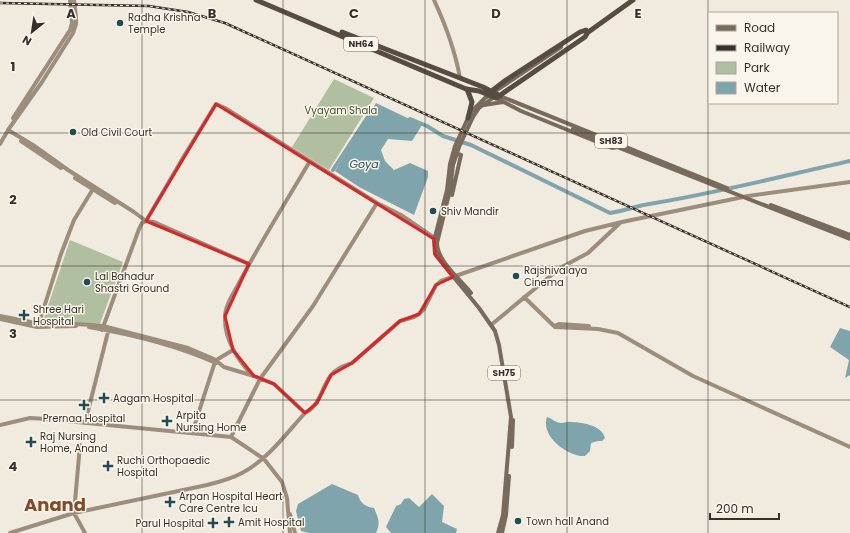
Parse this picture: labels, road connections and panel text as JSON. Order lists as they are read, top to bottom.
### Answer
{
  "streets": {
    "highway": ["NH64"],
    "main road": ["SH83", "SH75"]
  },
  "crossings": [
    ["NH64", "SH83"]
  ],
  "districts": ["Anand"],
  "water": ["Goya"],
  "parks": ["Vyayam Shala"],
  "places": {
    "other": [
      "Radha Krishna Temple",
      "Old Civil Court",
      "Shiv Mandir",
      "Rajshivalaya Cinema",
      "Lal Bahadur Shastri Ground",
      "Town hall Anand"
    ],
    "health": [
      "Shree Hari Hospital",
      "Aagam Hospital",
      "Prernaa Hospital",
      "Arpita Nursing Home",
      "Raj Nursing Home, Anand",
      "Ruchi Orthopaedic Hospital",
      "Arpan Hospital Heart Care Centre Icu",
      "Amit Hospital",
      "Parul Hospital"
    ]
  },
  "legend": [
    "Road",
    "Railway",
    "Park",
    "Water"
  ],
  "scale_bar": "200 m",
  "north": "bottom left",
  "grid": {
    "columns": [
      "A",
      "B",
      "C",
      "D",
      "E"
    ],
    "rows": [
      "1",
      "2",
      "3",
      "4"
    ]
  }
}
